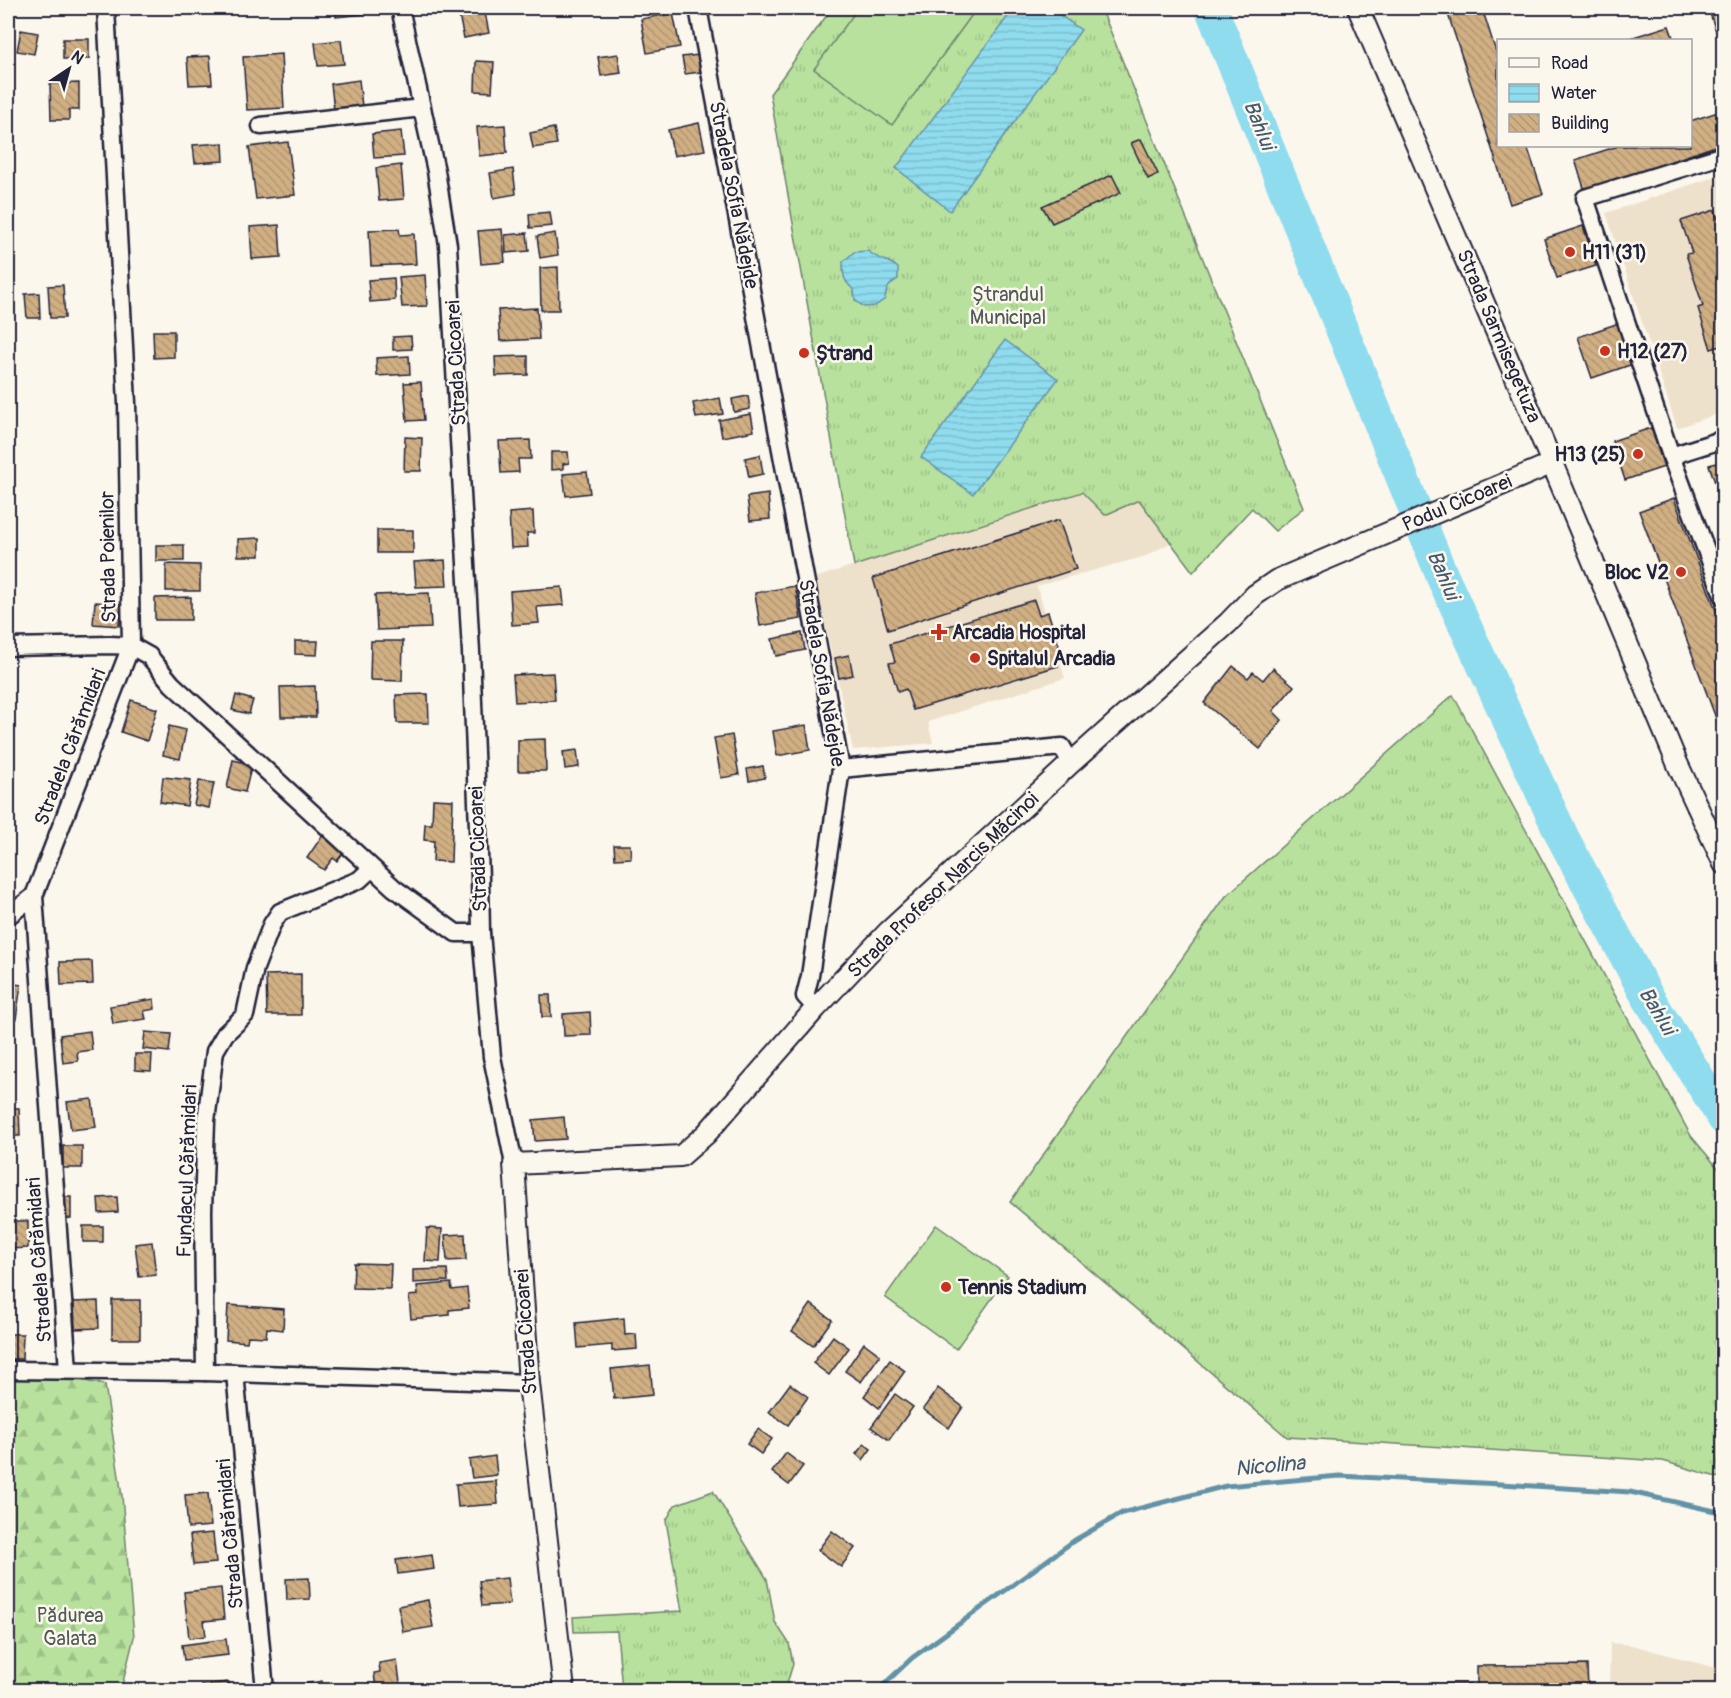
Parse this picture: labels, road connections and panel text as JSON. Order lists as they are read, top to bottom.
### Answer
{
  "streets": {
    "street": [
      "Stradela Sofia Nădejde",
      "Strada Sarmisegetuza",
      "Strada Cicoarei",
      "Podul Cicoarei",
      "Strada Poienilor",
      "Stradela Cărămidari",
      "Strada Profesor Narcis Măcinoi",
      "Fundacul Cărămidari",
      "Strada Cărămidari"
    ]
  },
  "crossings": [
    ["Stradela Sofia Nădejde", "Strada Profesor Narcis Măcinoi"],
    ["Strada Sarmisegetuza", "Podul Cicoarei"],
    ["Strada Cicoarei", "Strada Poienilor"],
    ["Strada Cicoarei", "Stradela Cărămidari"],
    ["Podul Cicoarei", "Strada Profesor Narcis Măcinoi"],
    ["Strada Poienilor", "Stradela Cărămidari"],
    ["Strada Poienilor", "Fundacul Cărămidari"],
    ["Stradela Cărămidari", "Fundacul Cărămidari"],
    ["Stradela Cărămidari", "Strada Cărămidari"]
  ],
  "water": ["Bahlui", "Nicolina"],
  "parks": ["Ștrandul Municipal", "Pădurea Galata"],
  "places": {
    "other": [
      "H11 (31)",
      "H12 (27)",
      "Ștrand",
      "H13 (25)",
      "Bloc V2",
      "Spitalul Arcadia",
      "Tennis Stadium"
    ],
    "health": ["Arcadia Hospital"]
  },
  "legend": ["Road", "Water", "Building"],
  "north": "top right"
}
